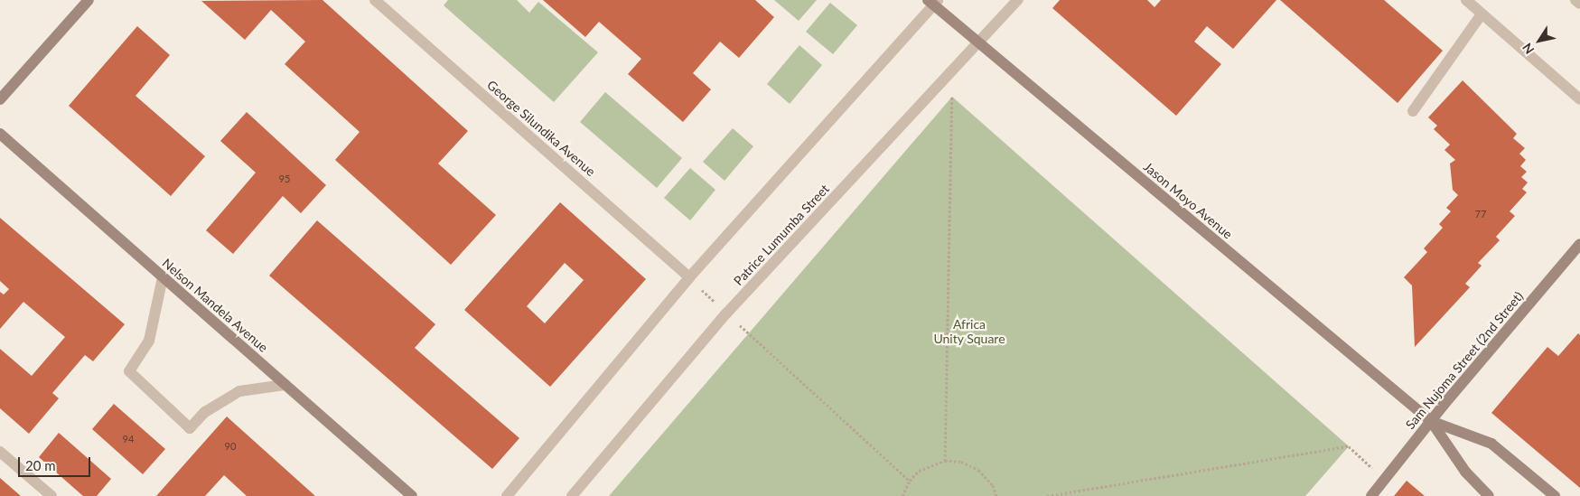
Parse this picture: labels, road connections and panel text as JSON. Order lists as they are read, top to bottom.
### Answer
{
  "streets": {
    "street": [
      "George Silundika Avenue",
      "Jason Moyo Avenue",
      "Patrice Lumumba Street",
      "Nelson Mandela Avenue",
      "Sam Nujoma Street (2nd Street)"
    ]
  },
  "crossings": [
    ["Jason Moyo Avenue", "Patrice Lumumba Street"],
    ["Jason Moyo Avenue", "Sam Nujoma Street (2nd Street)"]
  ],
  "parks": ["Africa Unity Square"],
  "house_numbers": [
    "95",
    "77",
    "94",
    "90"
  ],
  "scale_bar": "20 m",
  "north": "bottom left"
}
